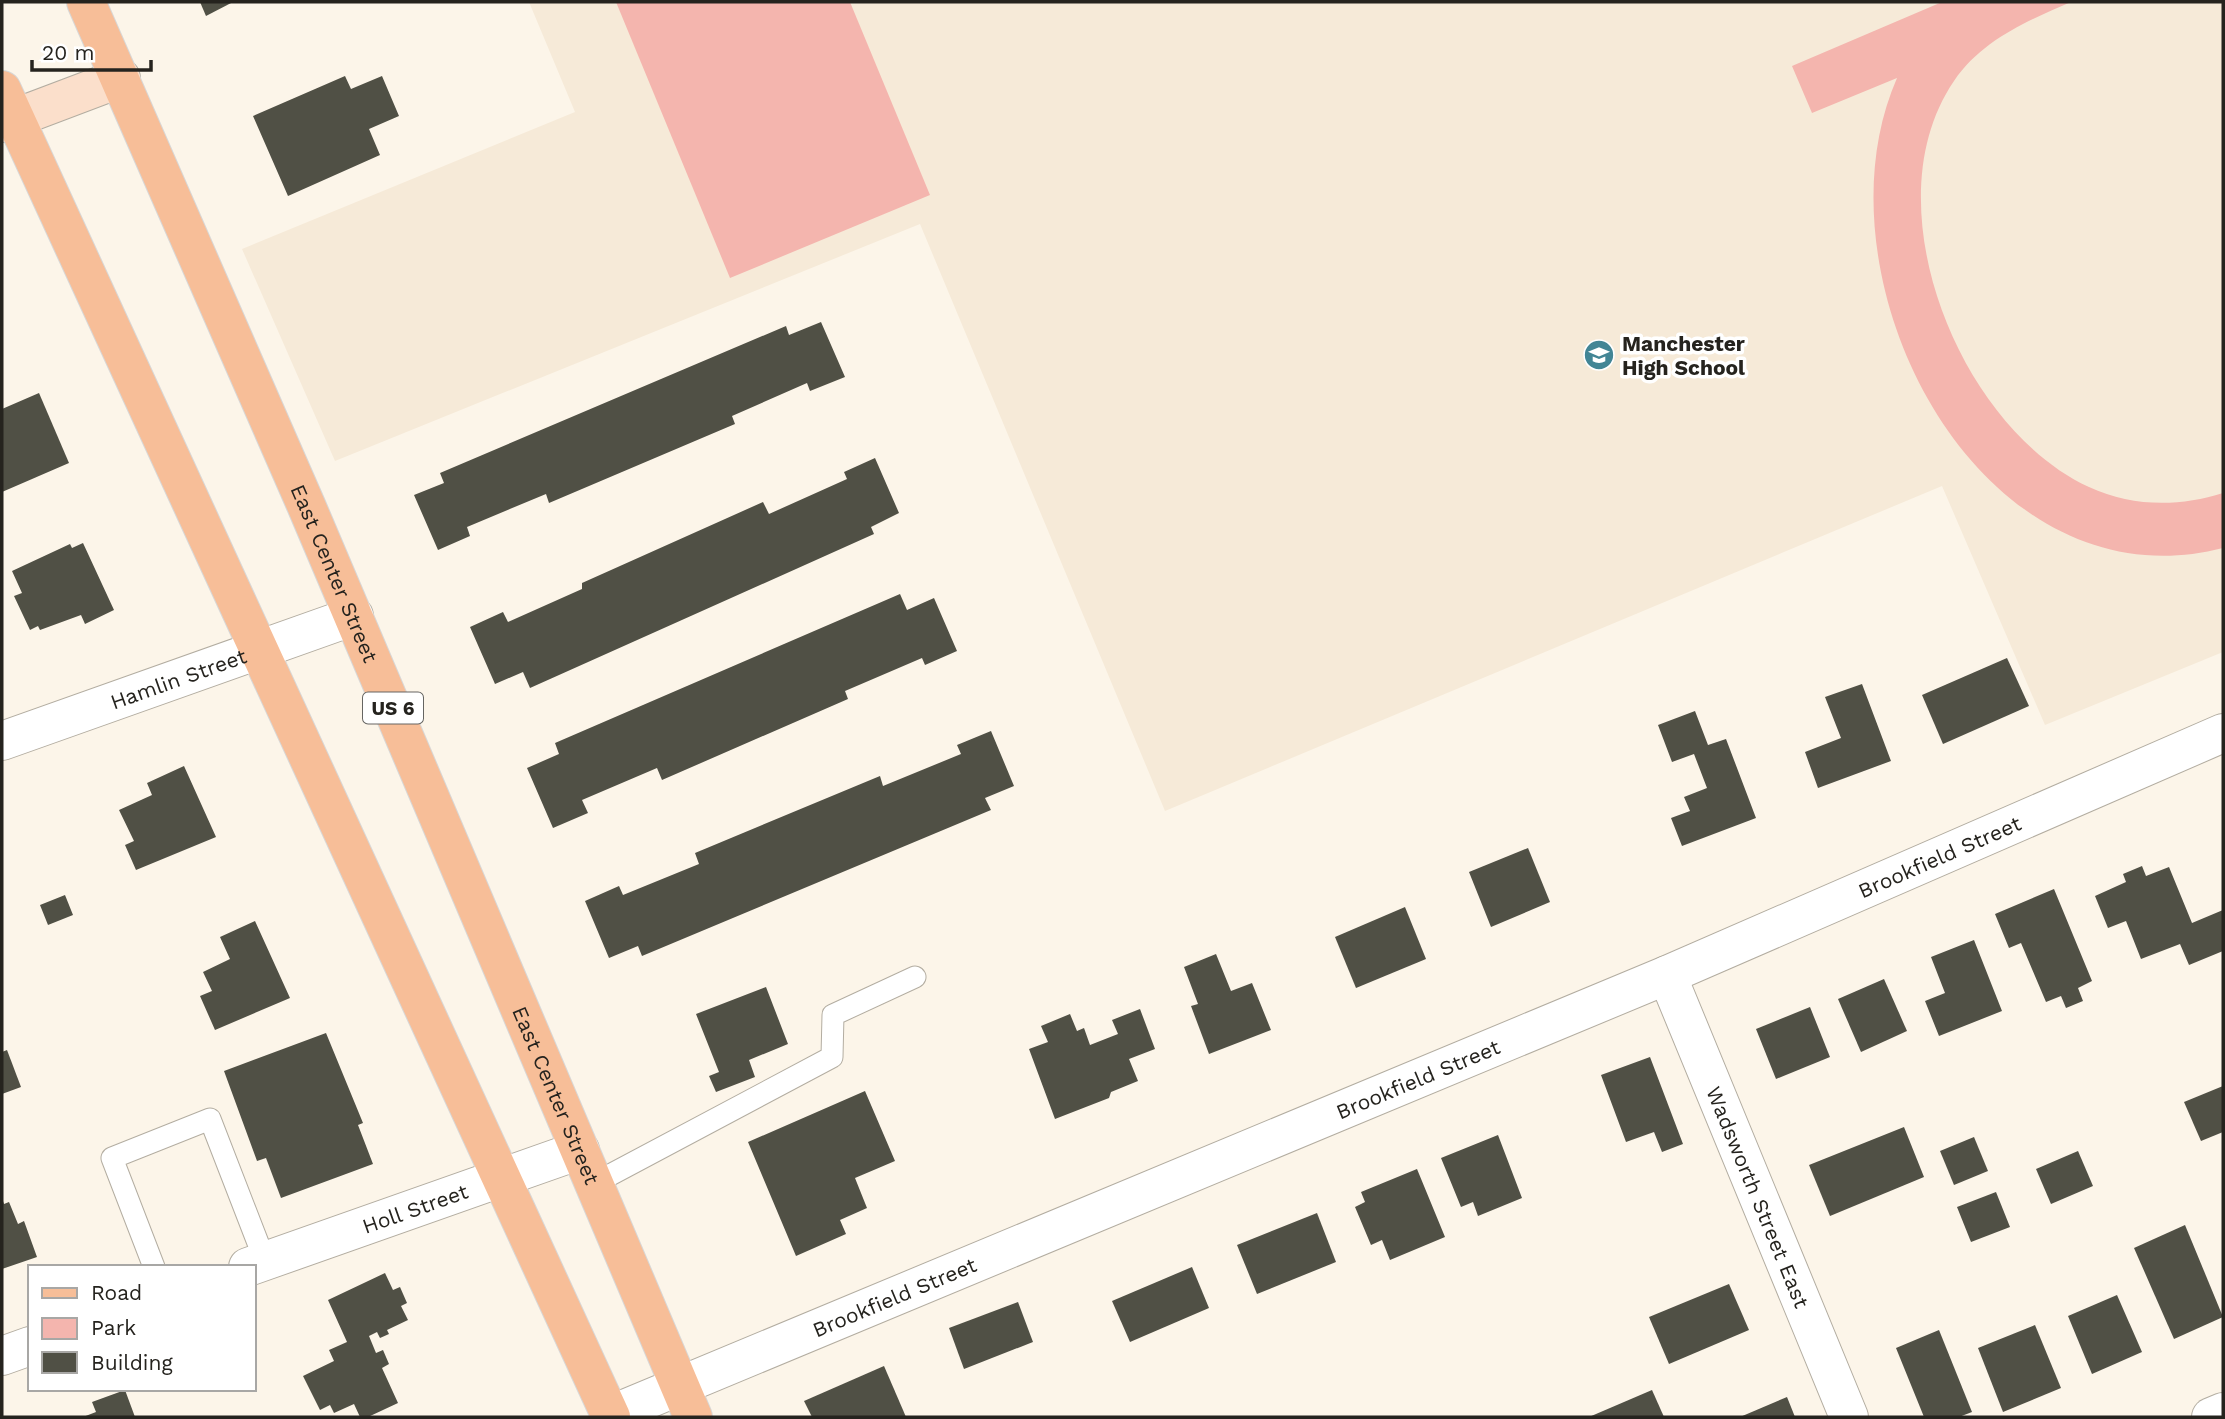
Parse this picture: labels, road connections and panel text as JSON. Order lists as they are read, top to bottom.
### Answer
{
  "streets": {
    "main road": ["East Center Street", "US 6"],
    "street": [
      "Hamlin Street",
      "Brookfield Street",
      "Wadsworth Street East",
      "Holl Street"
    ]
  },
  "crossings": [
    ["East Center Street", "Hamlin Street"],
    ["East Center Street", "Brookfield Street"],
    ["East Center Street", "Holl Street"],
    ["Brookfield Street", "Wadsworth Street East"]
  ],
  "places": {
    "school or university": ["Manchester High School"]
  },
  "legend": ["Road", "Park", "Building"],
  "scale_bar": "20 m"
}
